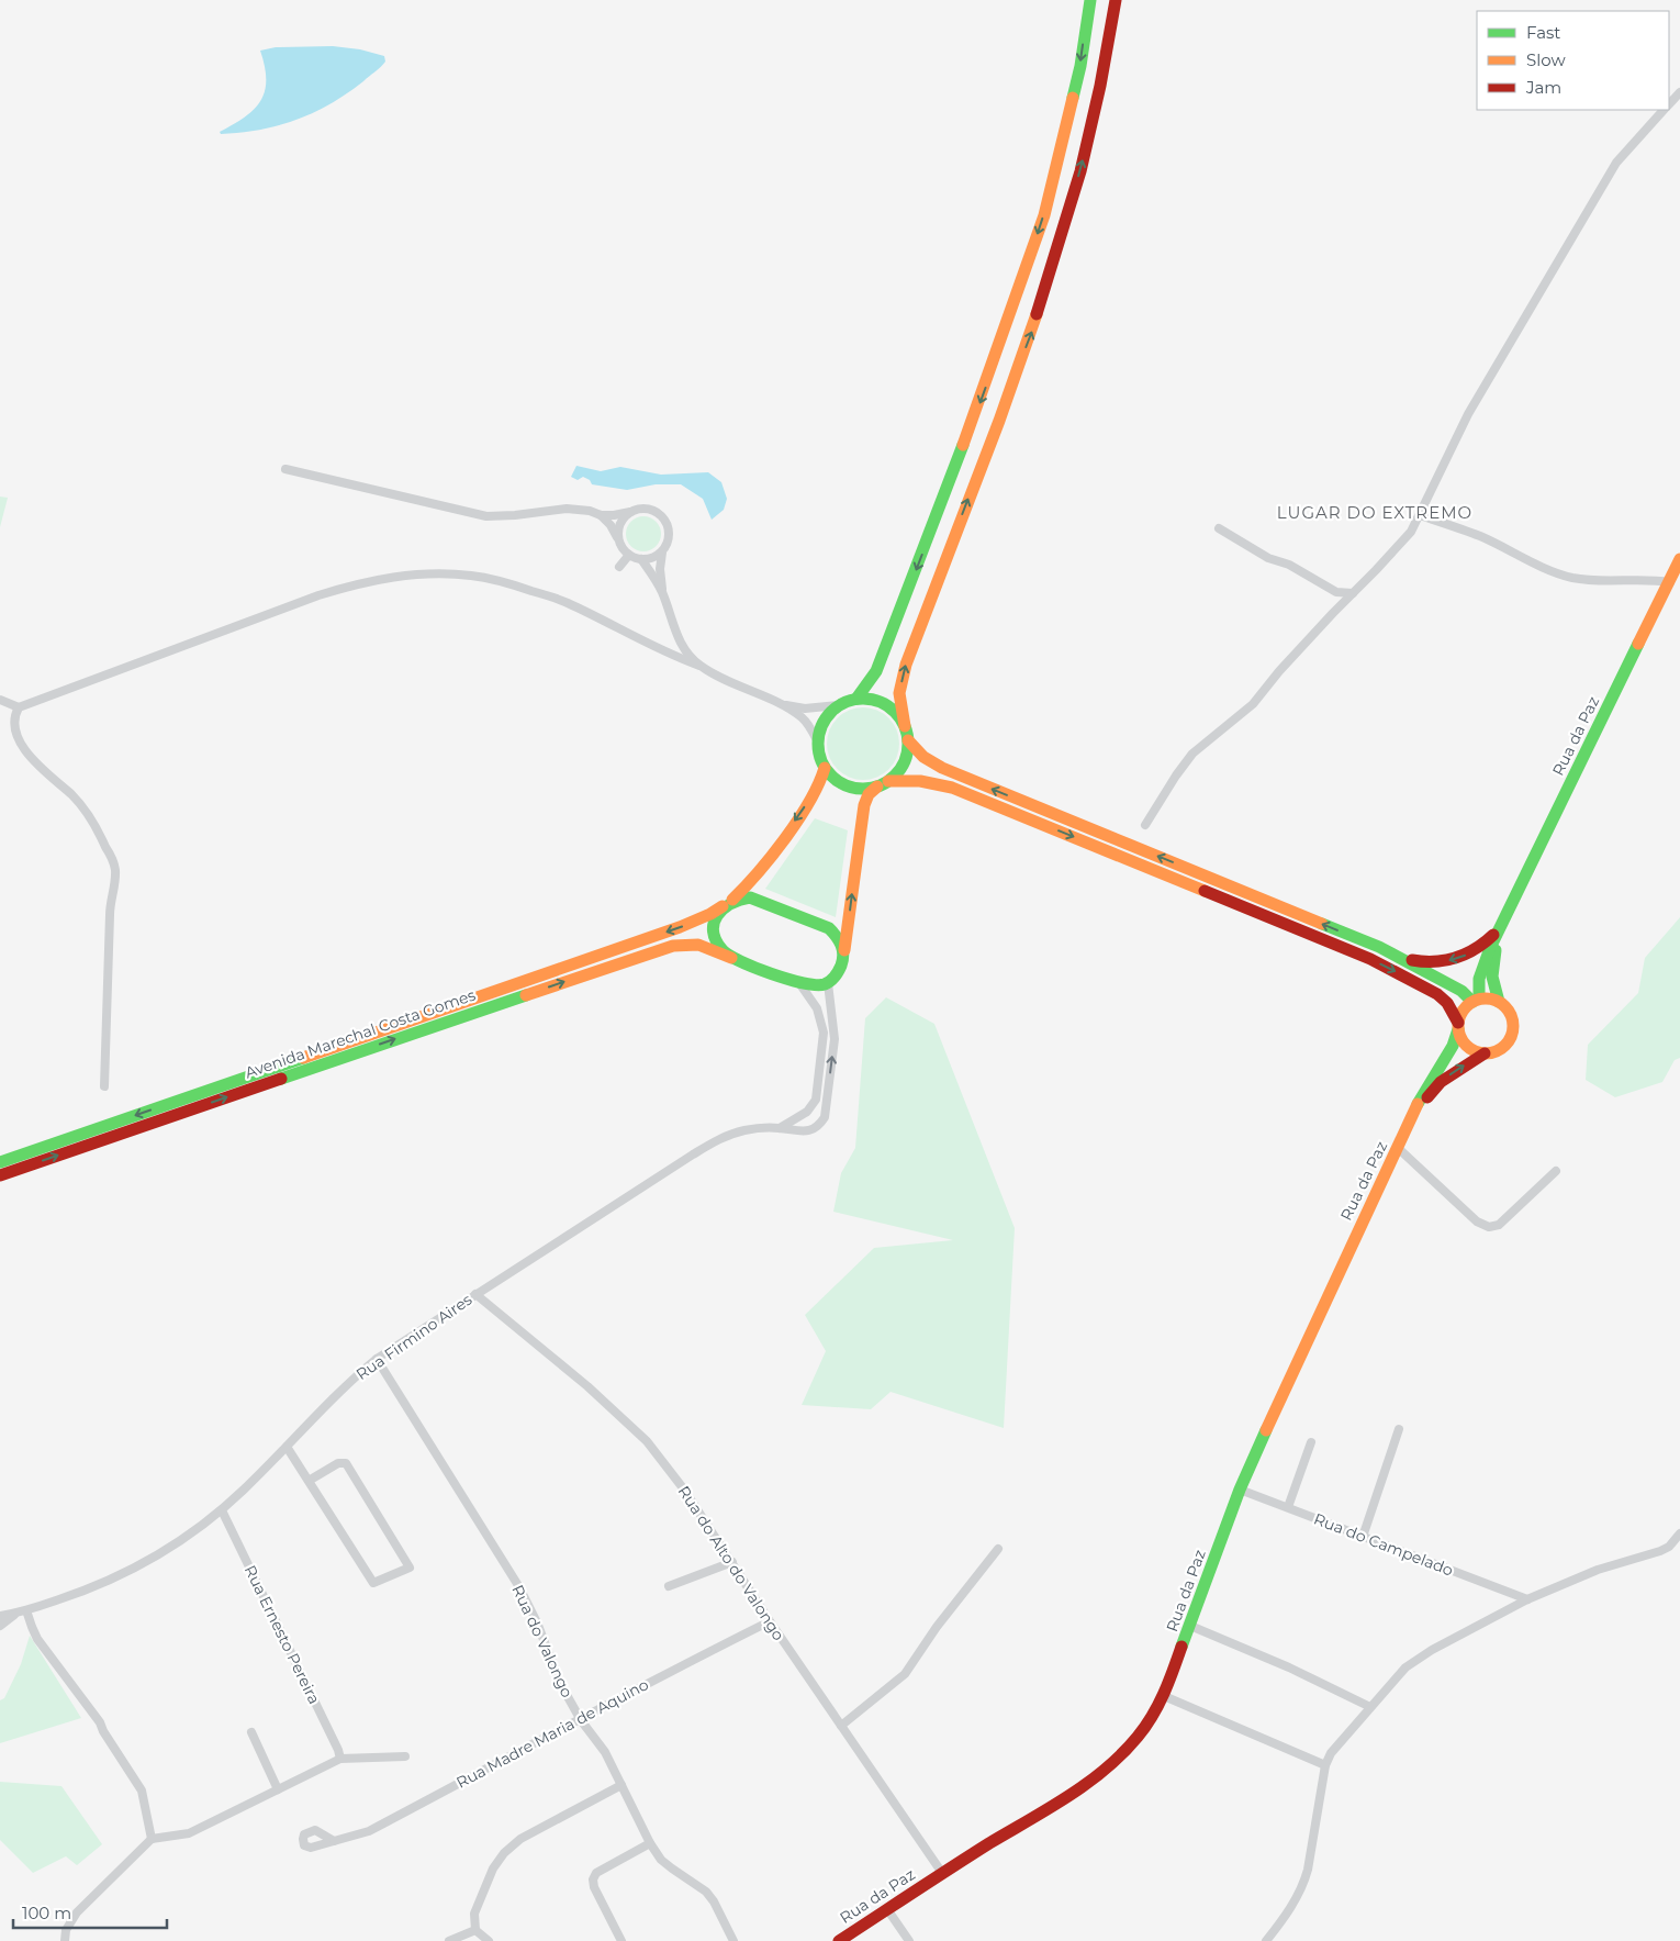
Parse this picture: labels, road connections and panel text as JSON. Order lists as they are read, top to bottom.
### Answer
{
  "streets": {
    "main road": ["Rua da Paz", "Avenida Marechal Costa Gomes"],
    "street": [
      "Rua Firmino Aires",
      "Rua do Campelado",
      "Rua do Alto do Valongo",
      "Rua Ernesto Pereira",
      "Rua do Valongo",
      "Rua Madre Maria de Aquino"
    ]
  },
  "crossings": [
    ["Rua da Paz", "Rua do Campelado"],
    ["Rua da Paz", "Rua do Alto do Valongo"],
    ["Avenida Marechal Costa Gomes", "Rua Firmino Aires"],
    ["Rua Firmino Aires", "Rua do Alto do Valongo"],
    ["Rua Firmino Aires", "Rua Ernesto Pereira"],
    ["Rua Firmino Aires", "Rua do Valongo"],
    ["Rua do Alto do Valongo", "Rua Madre Maria de Aquino"],
    ["Rua do Valongo", "Rua Madre Maria de Aquino"]
  ],
  "districts": ["LUGAR DO EXTREMO"],
  "legend": ["Fast", "Slow", "Jam"],
  "scale_bar": "100 m"
}
